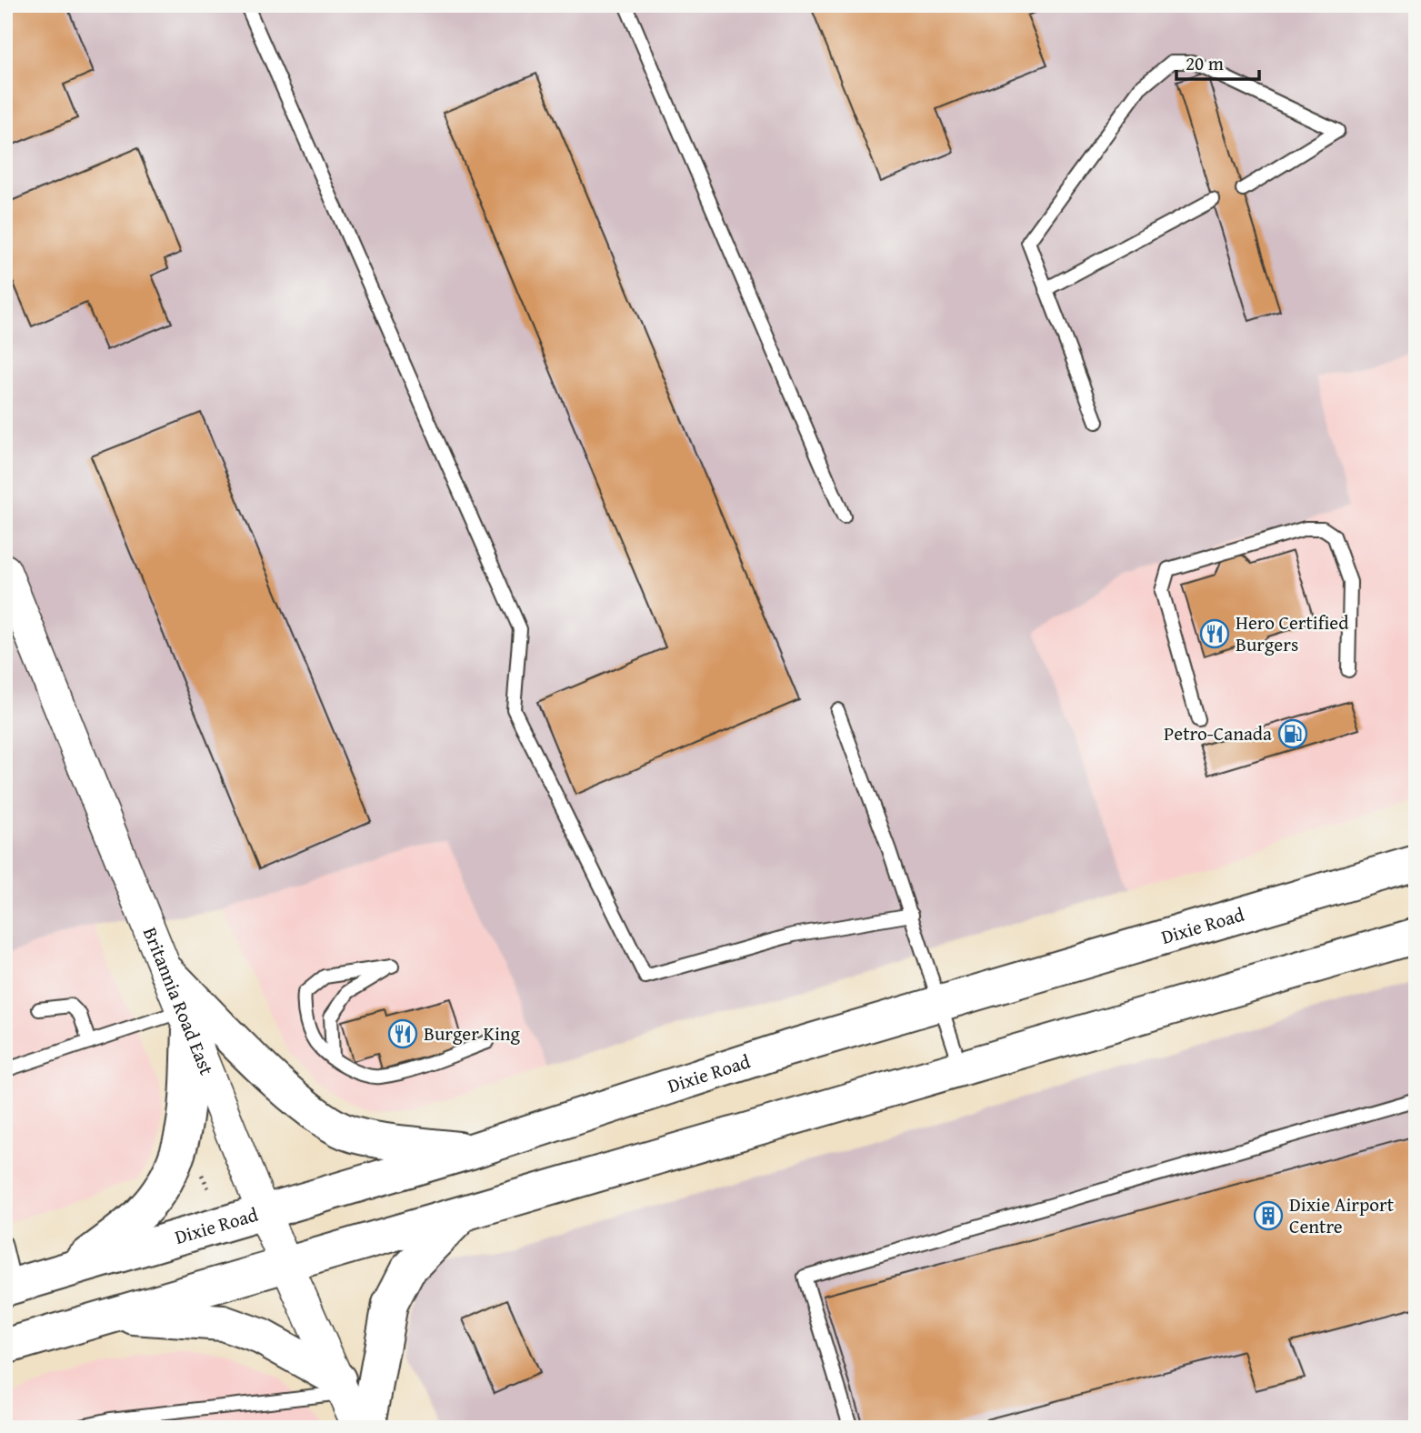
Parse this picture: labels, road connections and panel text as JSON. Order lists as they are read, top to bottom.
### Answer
{
  "streets": {
    "main road": ["Dixie Road"],
    "street": ["Britannia Road East"]
  },
  "crossings": [
    ["Dixie Road", "Britannia Road East"]
  ],
  "places": {
    "restaurant": ["Hero Certified Burgers", "Burger King"],
    "fuel station": ["Petro-Canada"],
    "building": ["Dixie Airport Centre"]
  },
  "scale_bar": "20 m"
}
